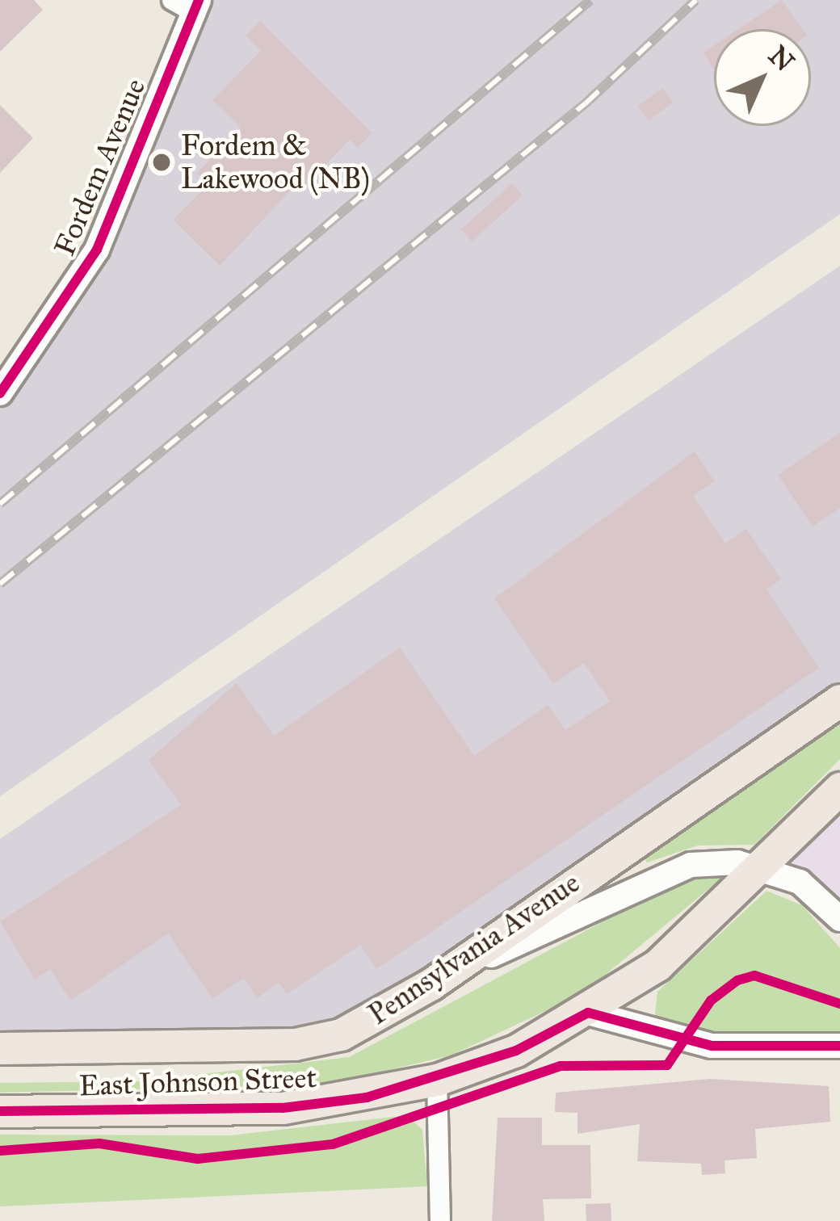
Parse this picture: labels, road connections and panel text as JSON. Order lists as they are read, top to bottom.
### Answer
{
  "streets": {
    "main road": ["Pennsylvania Avenue", "East Johnson Street"],
    "street": ["Fordem Avenue"]
  },
  "places": ["Fordem & Lakewood (NB)"],
  "north": "top right"
}
